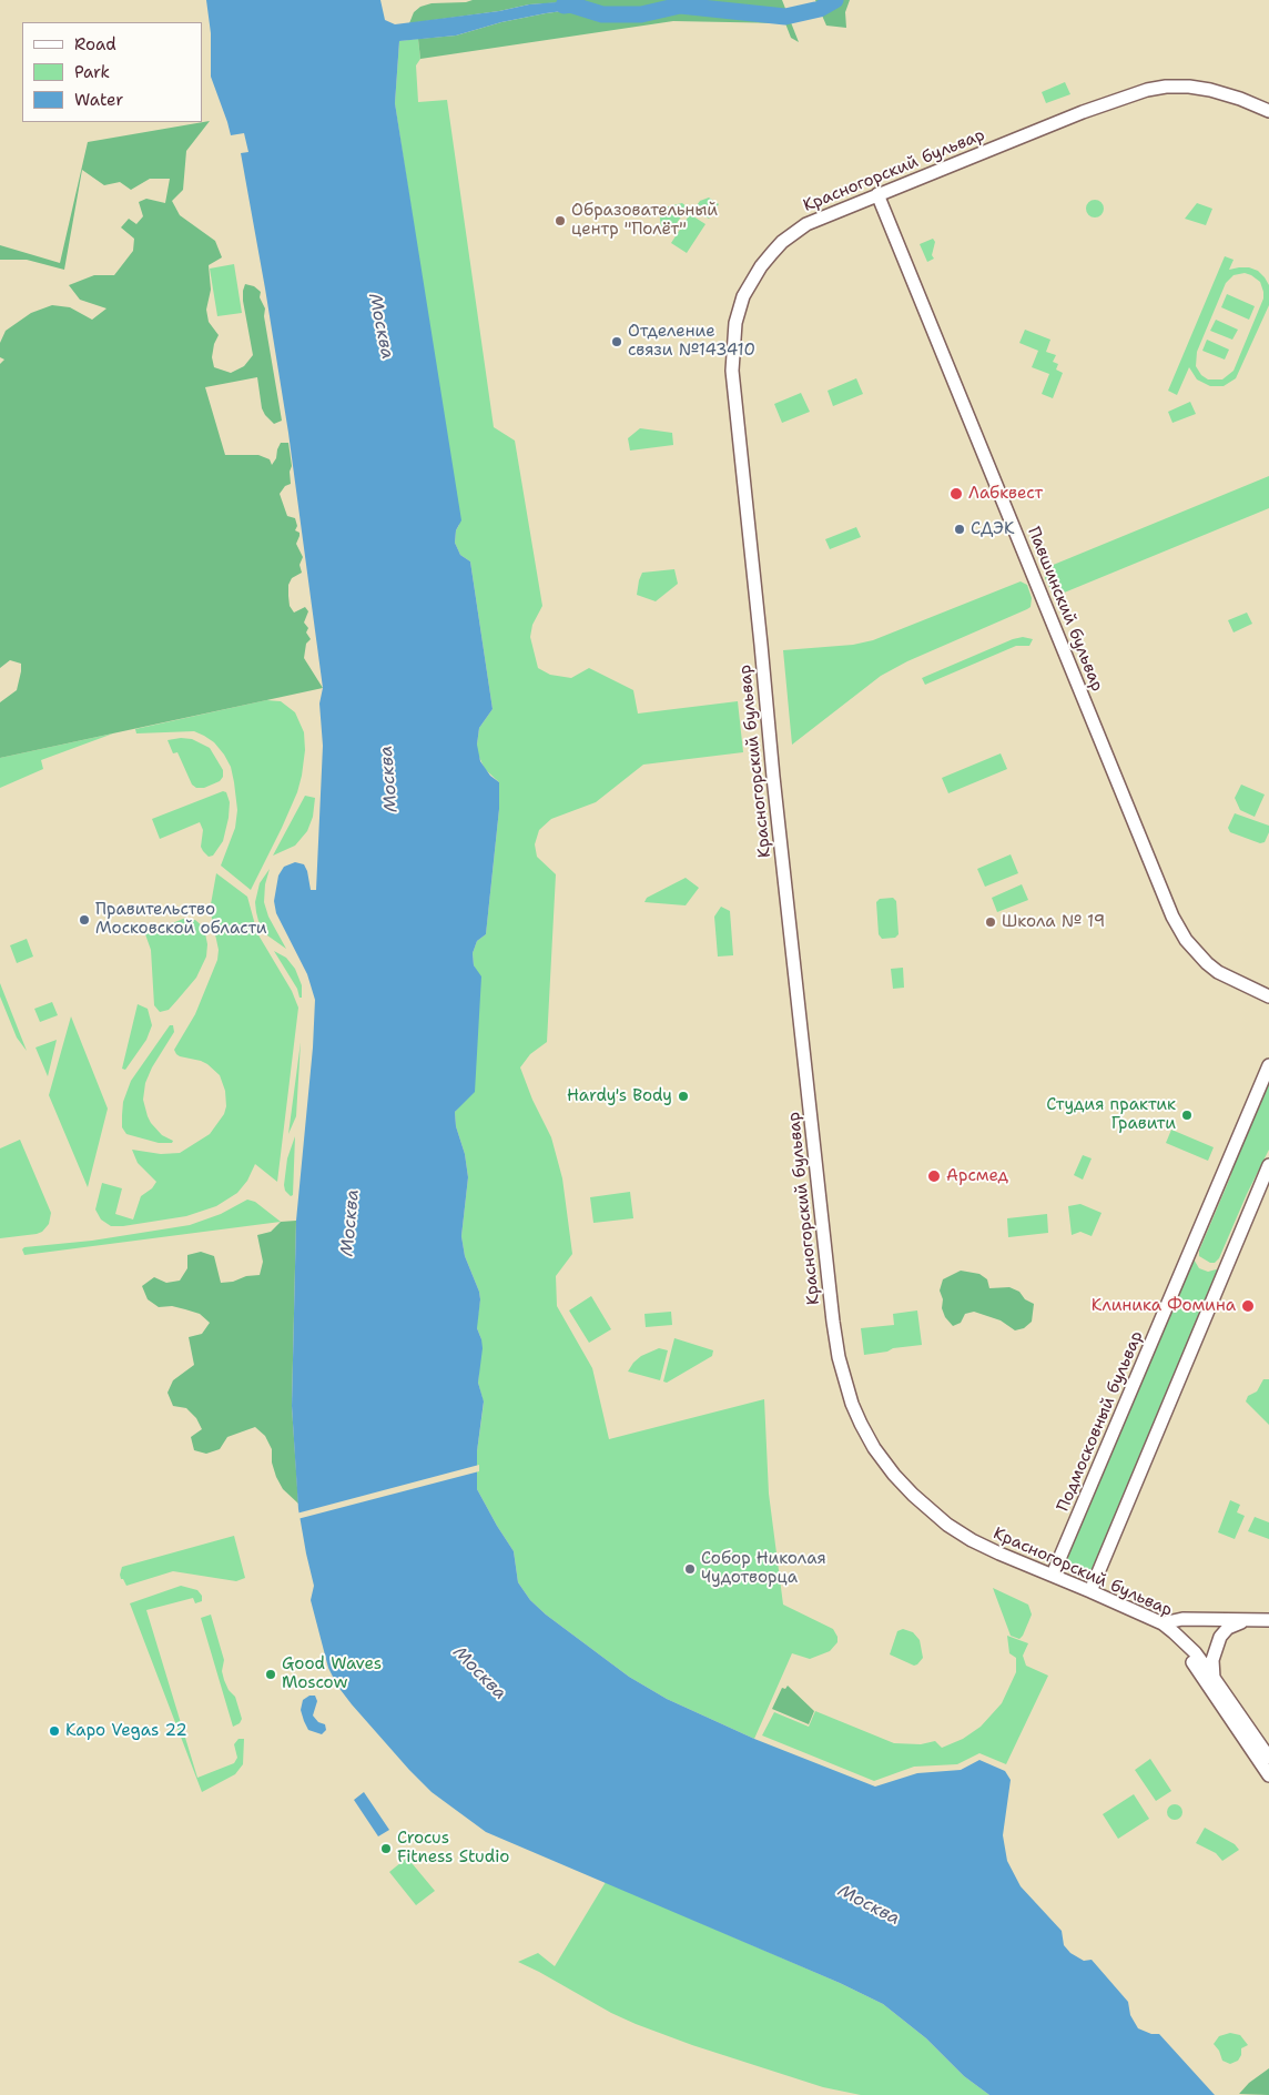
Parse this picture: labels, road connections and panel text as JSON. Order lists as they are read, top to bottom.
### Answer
{
  "streets": {
    "main road": ["Красногорский бульвар", "Павшинский бульвар", "Подмосковный бульвар"]
  },
  "crossings": [
    ["Красногорский бульвар", "Павшинский бульвар"],
    ["Красногорский бульвар", "Подмосковный бульвар"]
  ],
  "water": ["Москва"],
  "places": [
    "Образовательный центр \"Полёт\"",
    "Отделение связи №143410",
    "Лабквест",
    "СДЭК",
    "Правительство Московской области",
    "Школа № 19",
    "Hardy's Body",
    "Студия практик Гравити",
    "Арсмед",
    "Клиника Фомина",
    "Собор Николая Чудотворца",
    "Good Waves Moscow",
    "Каро Vegas 22",
    "Crocus Fitness Studio"
  ],
  "legend": ["Road", "Park", "Water"]
}
